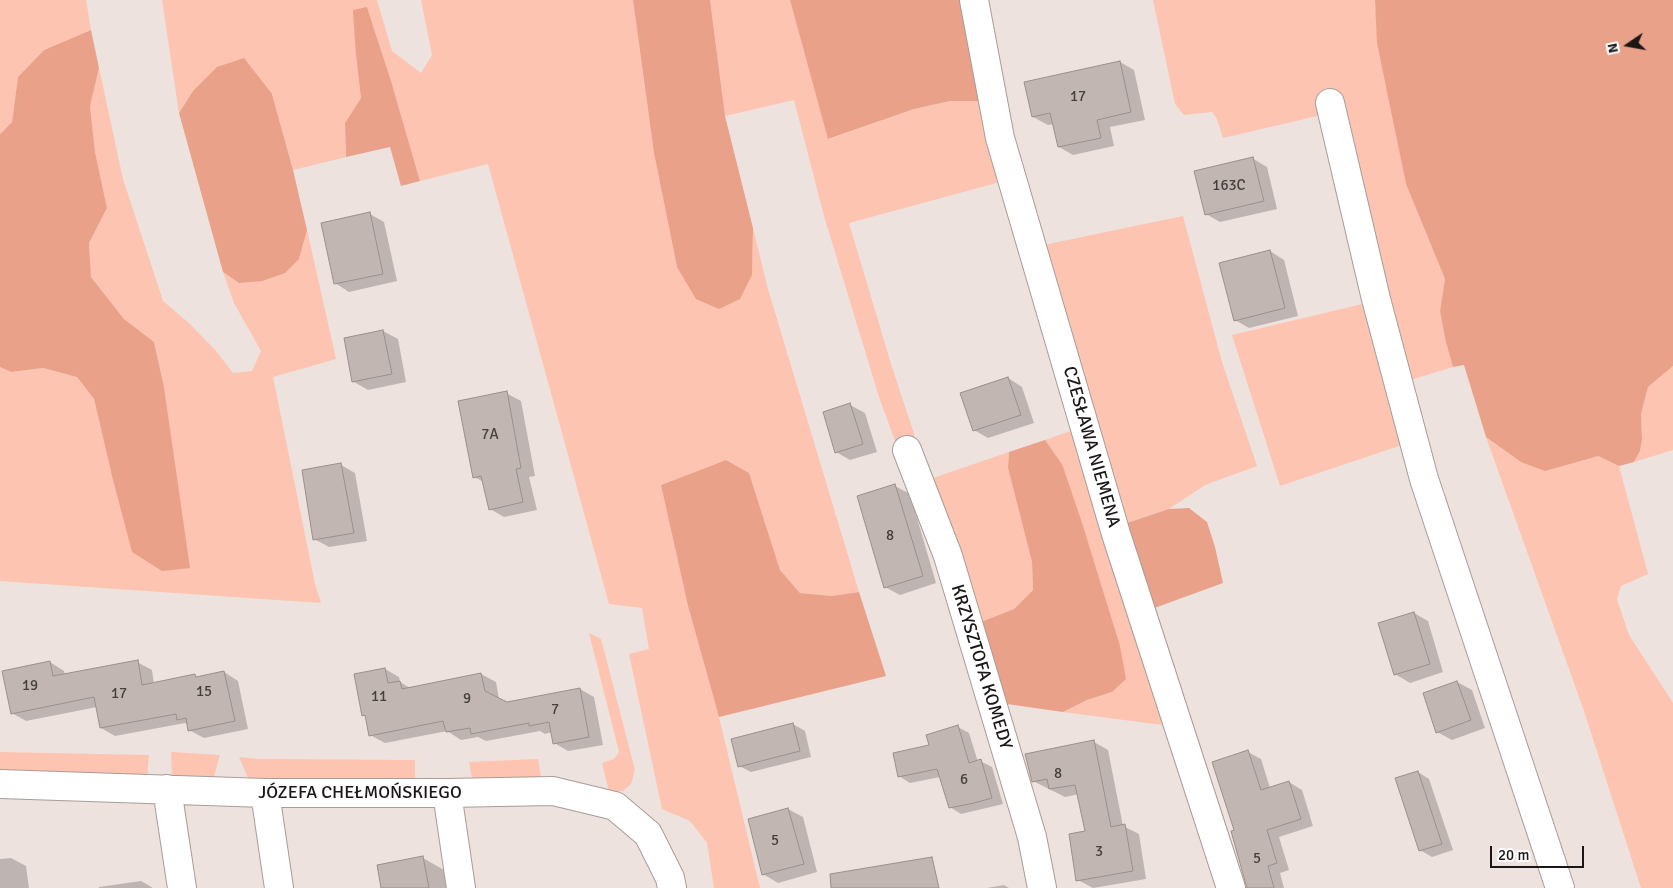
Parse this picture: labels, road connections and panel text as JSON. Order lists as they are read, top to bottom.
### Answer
{
  "streets": {
    "street": ["CZESŁAWA NIEMENA", "KRZYSZTOFA KOMEDY", "JÓZEFA CHEŁMOŃSKIEGO"]
  },
  "house_numbers": [
    "17",
    "163C",
    "7A",
    "8",
    "19",
    "15",
    "17",
    "11",
    "9",
    "7",
    "8",
    "6",
    "5",
    "3",
    "5"
  ],
  "scale_bar": "20 m",
  "north": "left"
}
